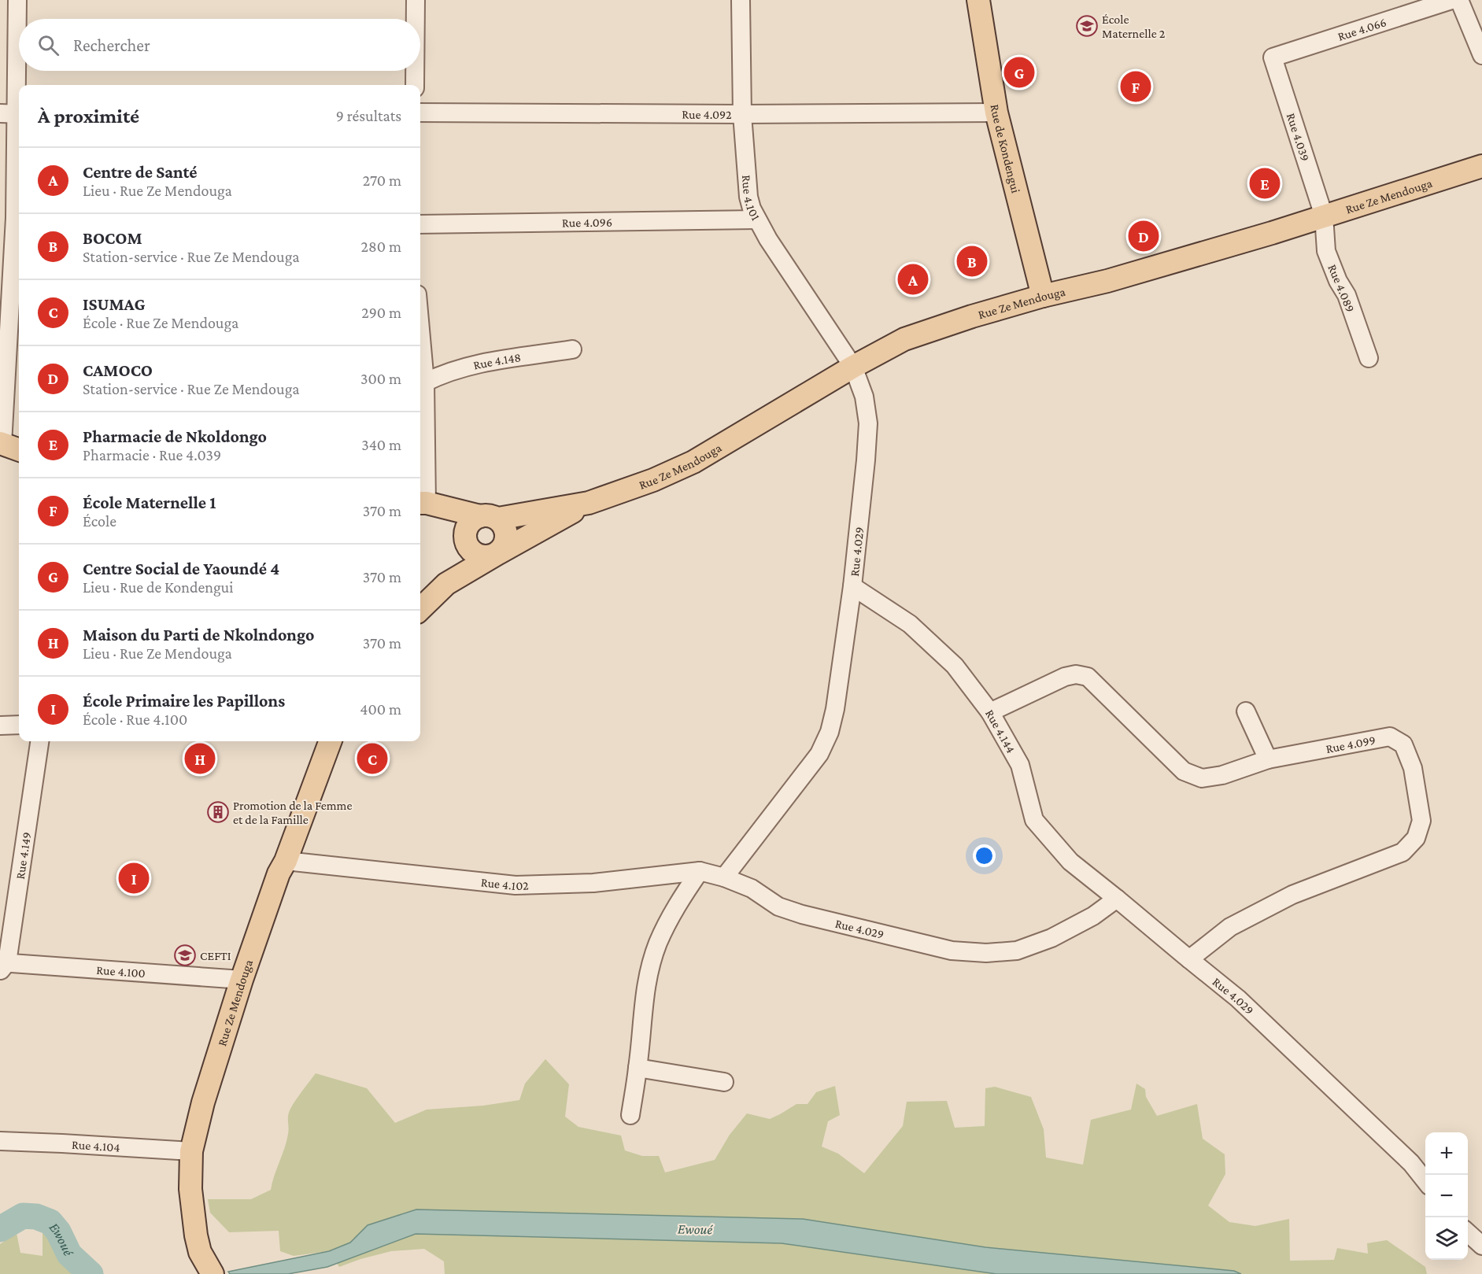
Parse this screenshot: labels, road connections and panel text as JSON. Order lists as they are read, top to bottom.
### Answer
{
  "streets": {
    "main road": ["Rue de Kondengui", "Rue Ze Mendouga"],
    "street": [
      "Rue 4.066",
      "Rue 4.092",
      "Rue 4.039",
      "Rue 4.101",
      "Rue 4.096",
      "Rue 4.089",
      "Rue 4.148",
      "Rue 4.029",
      "Rue 4.144",
      "Rue 4.099",
      "Rue 4.149",
      "Rue 4.102",
      "Rue 4.100",
      "Rue 4.104"
    ]
  },
  "crossings": [
    ["Rue 4.066", "Rue 4.039"],
    ["Rue 4.092", "Rue de Kondengui"],
    ["Rue 4.092", "Rue 4.101"],
    ["Rue 4.039", "Rue Ze Mendouga"],
    ["Rue 4.039", "Rue 4.089"],
    ["Rue de Kondengui", "Rue Ze Mendouga"],
    ["Rue Ze Mendouga", "Rue 4.101"],
    ["Rue Ze Mendouga", "Rue 4.089"],
    ["Rue Ze Mendouga", "Rue 4.029"],
    ["Rue Ze Mendouga", "Rue 4.102"],
    ["Rue Ze Mendouga", "Rue 4.100"],
    ["Rue Ze Mendouga", "Rue 4.104"],
    ["Rue 4.101", "Rue 4.096"],
    ["Rue 4.101", "Rue 4.029"],
    ["Rue 4.029", "Rue 4.144"],
    ["Rue 4.029", "Rue 4.099"],
    ["Rue 4.029", "Rue 4.102"],
    ["Rue 4.144", "Rue 4.099"],
    ["Rue 4.149", "Rue 4.100"]
  ],
  "water": ["Ewoué"],
  "places": {
    "school or university": ["École Maternelle 2", "CEFTI"],
    "building": ["Promotion de la Femme et de la Famille"]
  },
  "page": {
    "search": "Rechercher",
    "pins": [
      "G",
      "F",
      "E",
      "D",
      "B",
      "A",
      "C",
      "H",
      "I"
    ],
    "heading": ["À proximité", "9 résultats"],
    "list": [
      {
        "mark": "A",
        "name": "Centre de Santé",
        "note": "Lieu · Rue Ze Mendouga",
        "value": "270 m"
      },
      {
        "mark": "B",
        "name": "BOCOM",
        "note": "Station-service · Rue Ze Mendouga",
        "value": "280 m"
      },
      {
        "mark": "C",
        "name": "ISUMAG",
        "note": "École · Rue Ze Mendouga",
        "value": "290 m"
      },
      {
        "mark": "D",
        "name": "CAMOCO",
        "note": "Station-service · Rue Ze Mendouga",
        "value": "300 m"
      },
      {
        "mark": "E",
        "name": "Pharmacie de Nkoldongo",
        "note": "Pharmacie · Rue 4.039",
        "value": "340 m"
      },
      {
        "mark": "F",
        "name": "École Maternelle 1",
        "note": "École",
        "value": "370 m"
      },
      {
        "mark": "G",
        "name": "Centre Social de Yaoundé 4",
        "note": "Lieu · Rue de Kondengui",
        "value": "370 m"
      },
      {
        "mark": "H",
        "name": "Maison du Parti de Nkolndongo",
        "note": "Lieu · Rue Ze Mendouga",
        "value": "370 m"
      },
      {
        "mark": "I",
        "name": "École Primaire les Papillons",
        "note": "École · Rue 4.100",
        "value": "400 m"
      }
    ],
    "map_buttons": ["+", "−"]
  }
}
